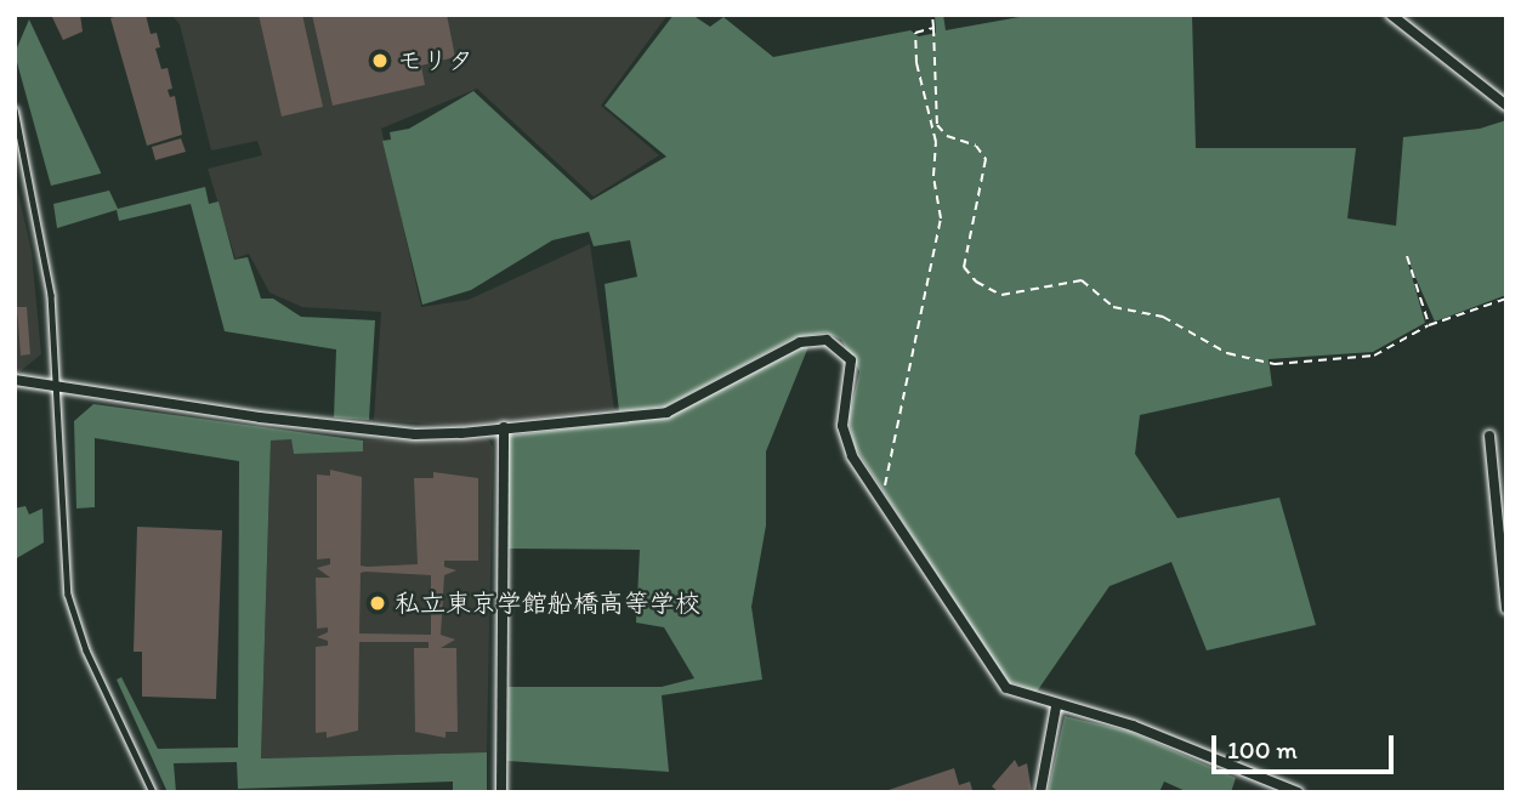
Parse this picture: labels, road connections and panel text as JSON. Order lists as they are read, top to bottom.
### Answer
{
  "places": ["モリタ", "私立東京学館船橋高等学校"],
  "scale_bar": "100 m"
}
